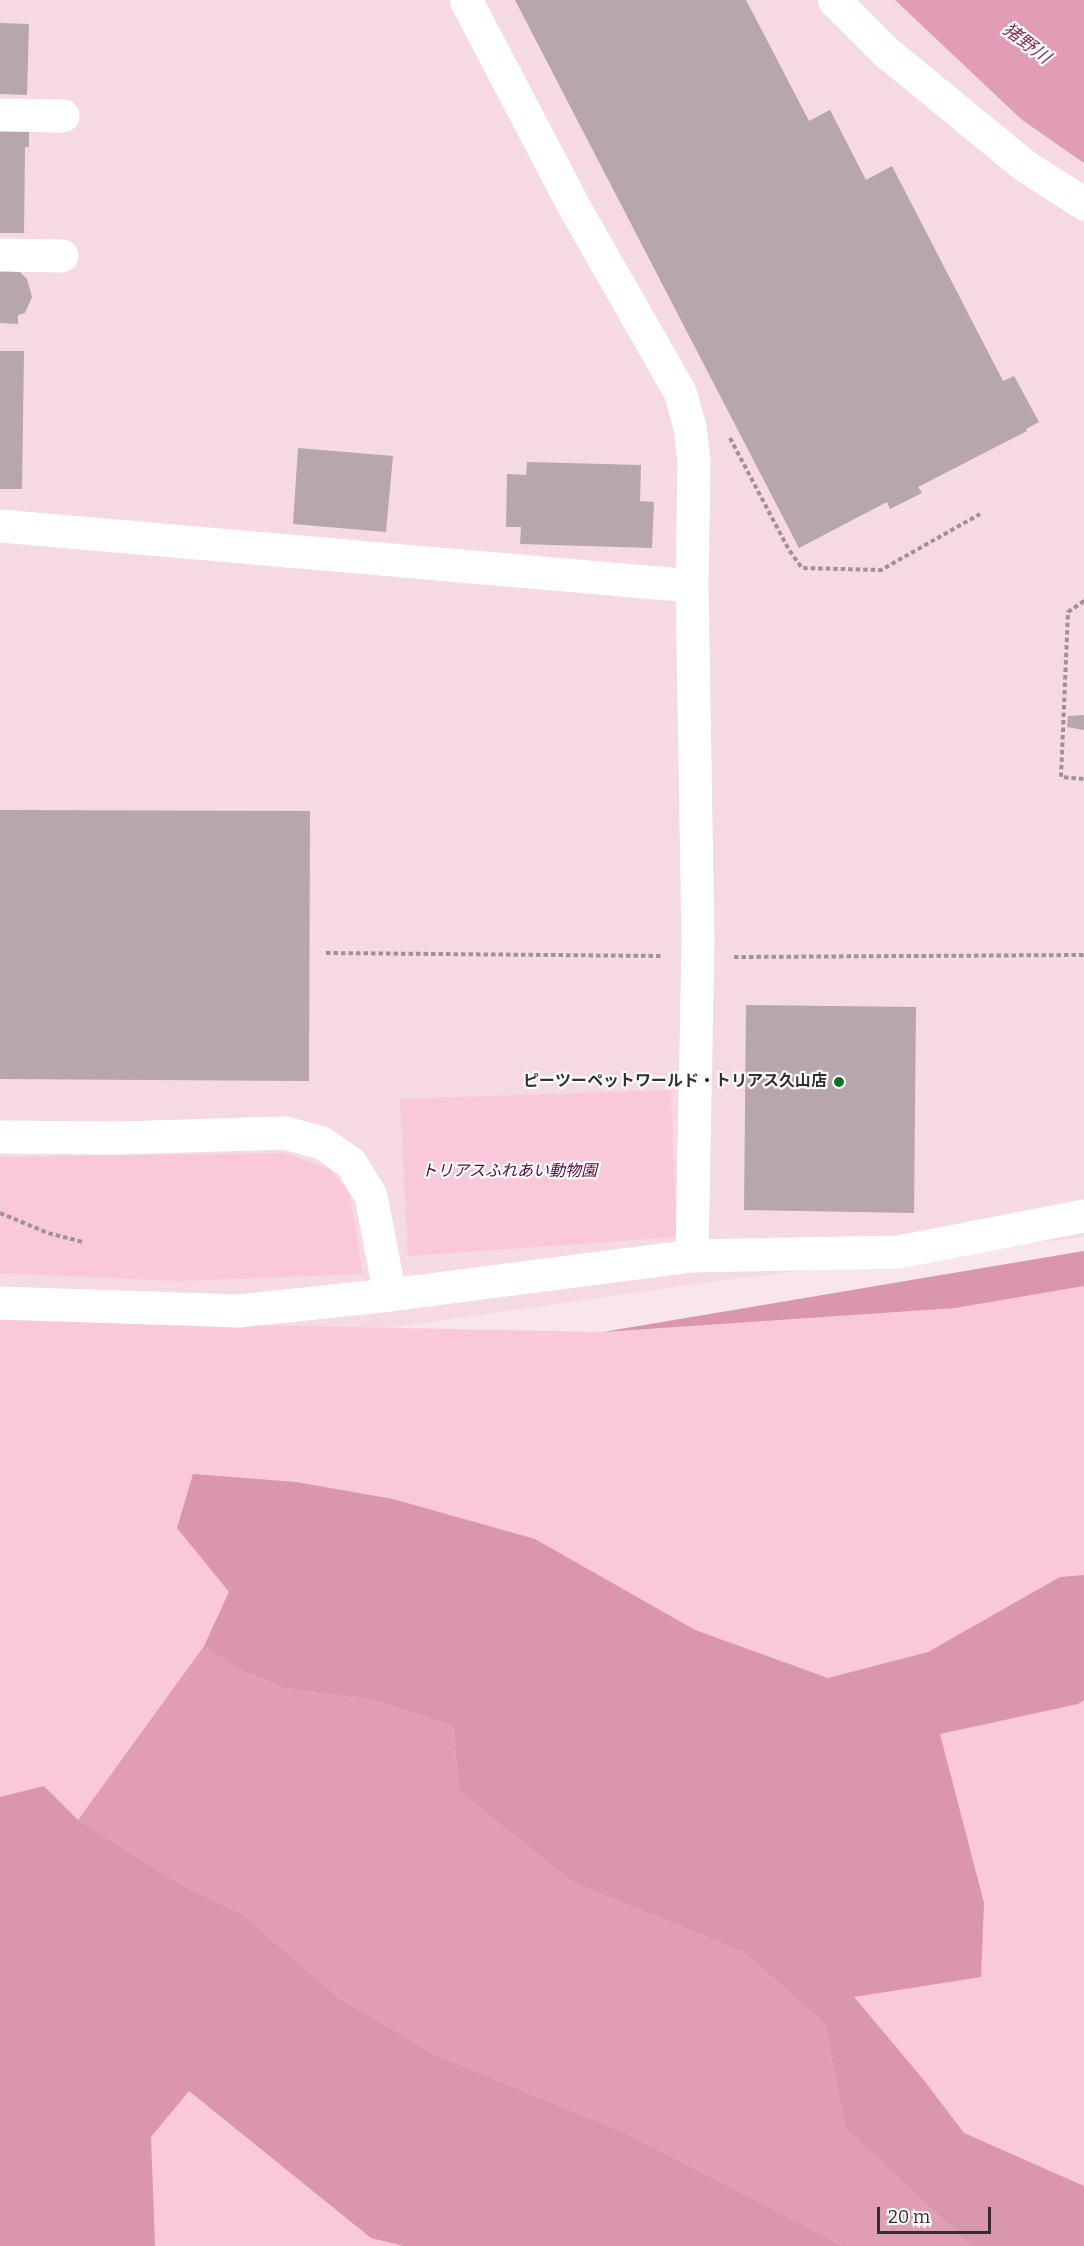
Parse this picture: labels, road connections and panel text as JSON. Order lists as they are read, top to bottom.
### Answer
{
  "water": ["猪野川"],
  "parks": ["トリアスふれあい動物園"],
  "places": ["ピーツーペットワールド・トリアス久山店"],
  "scale_bar": "20 m"
}
